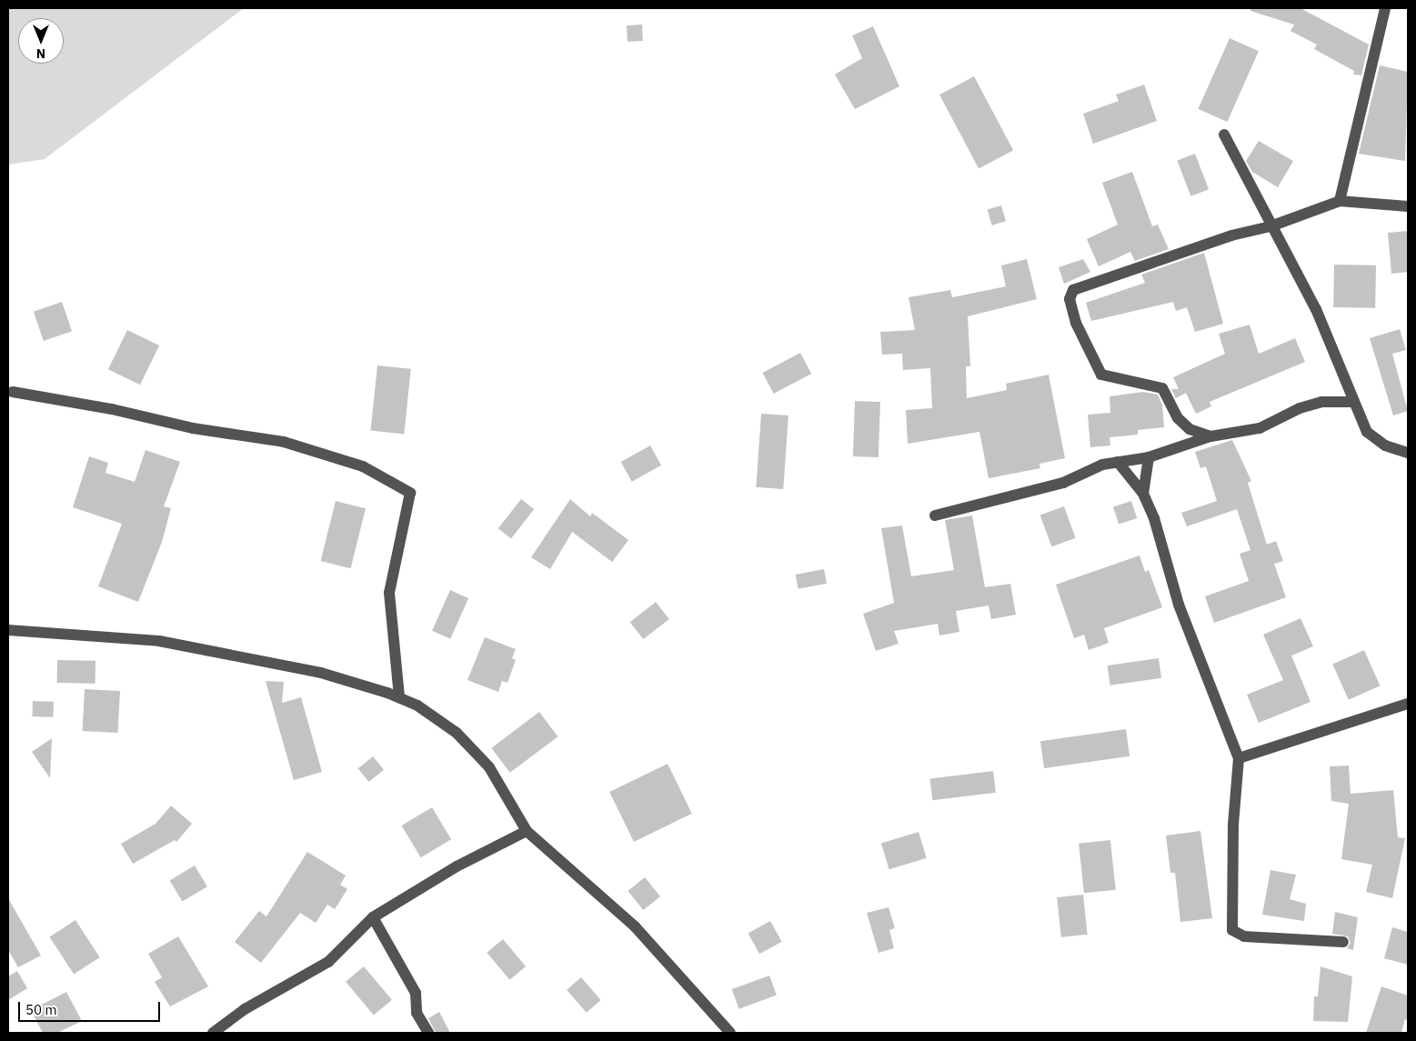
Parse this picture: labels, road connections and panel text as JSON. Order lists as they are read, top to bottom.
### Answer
{
  "scale_bar": "50 m",
  "north": "bottom"
}
